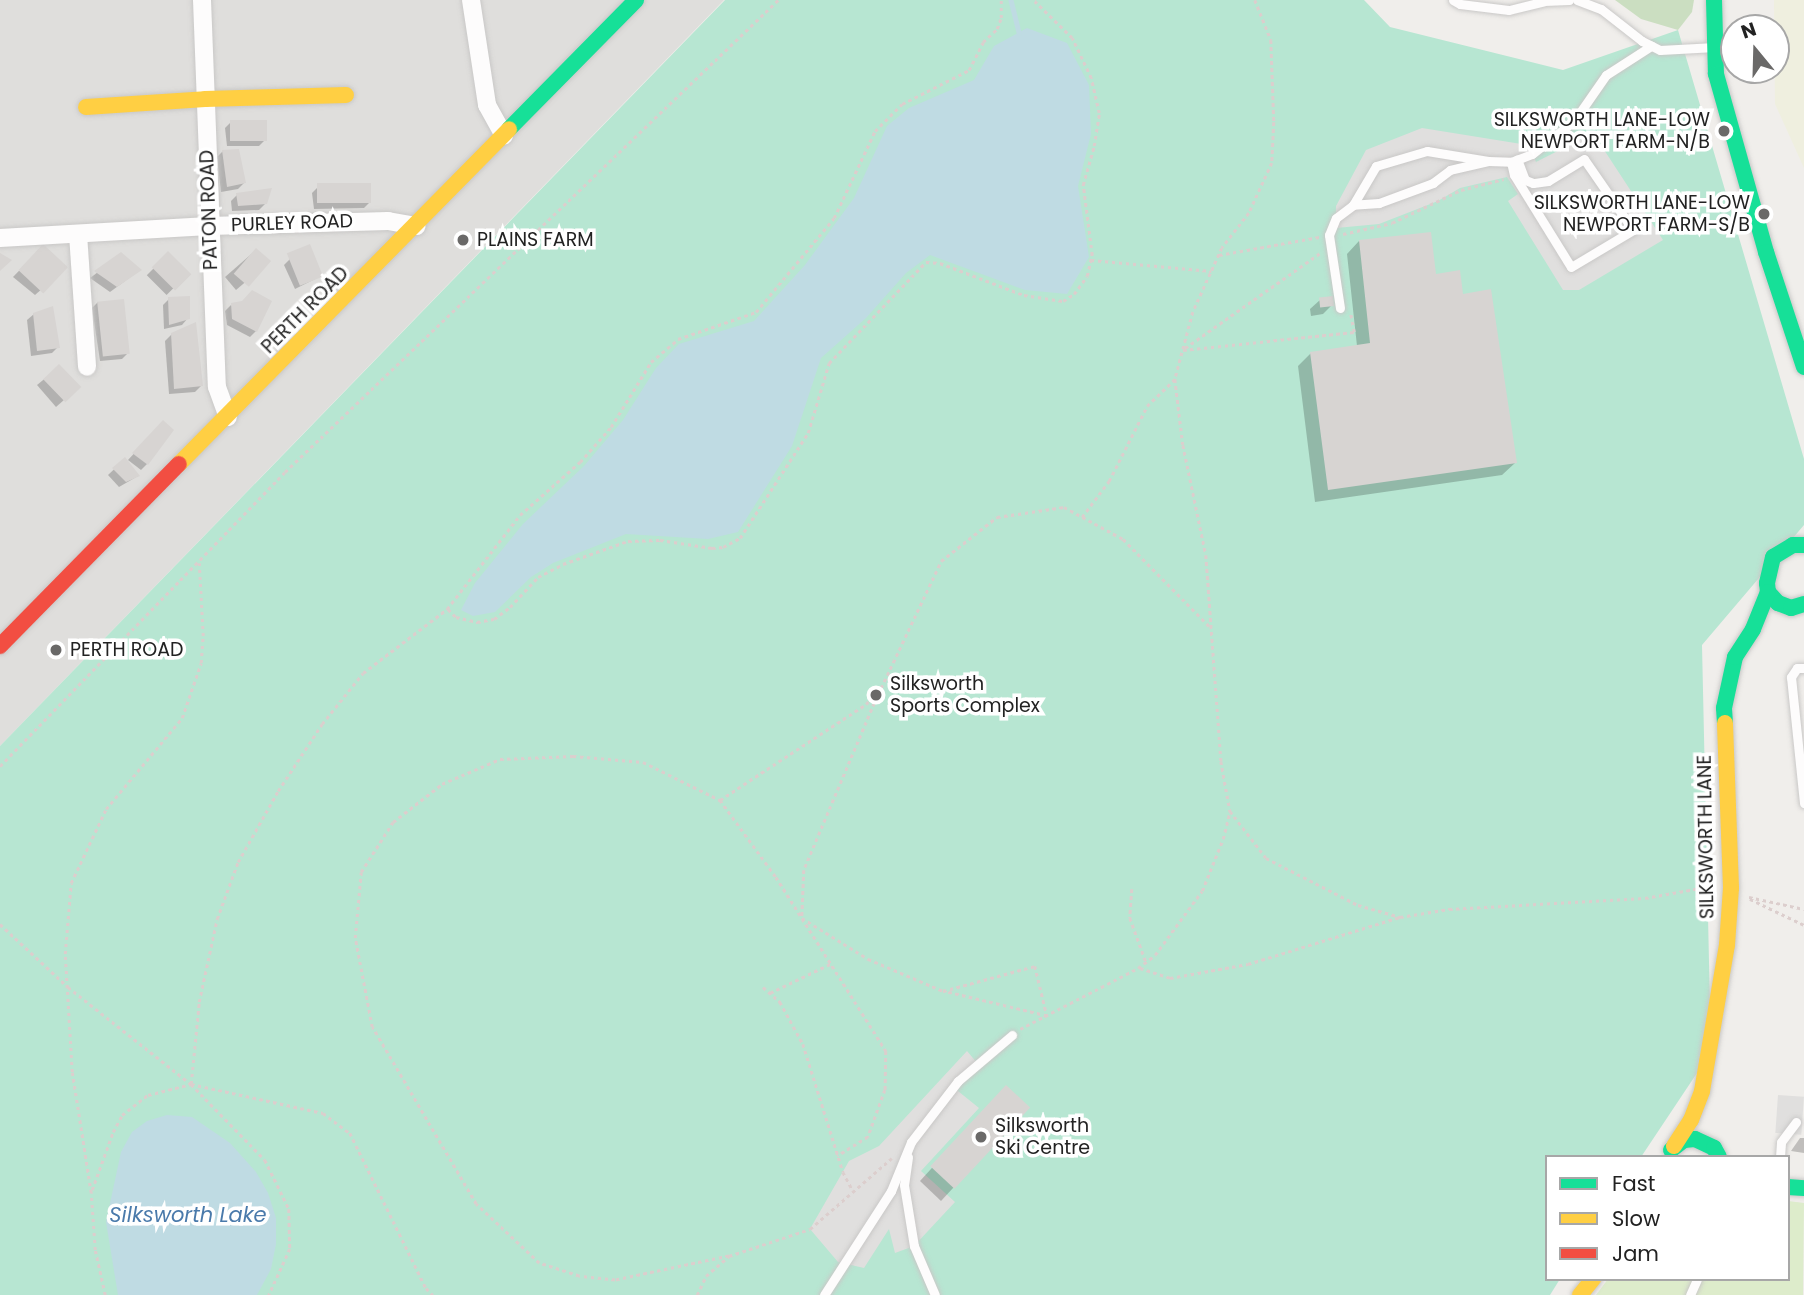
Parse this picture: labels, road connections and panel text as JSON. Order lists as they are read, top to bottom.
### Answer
{
  "streets": {
    "street": [
      "PATON ROAD",
      "PURLEY ROAD",
      "PERTH ROAD",
      "SILKSWORTH LANE"
    ]
  },
  "crossings": [
    ["PATON ROAD", "PURLEY ROAD"],
    ["PATON ROAD", "PERTH ROAD"],
    ["PURLEY ROAD", "PERTH ROAD"]
  ],
  "water": ["Silksworth Lake"],
  "places": [
    "SILKSWORTH LANE-LOW NEWPORT FARM-N/B",
    "SILKSWORTH LANE-LOW NEWPORT FARM-S/B",
    "PLAINS FARM",
    "PERTH ROAD",
    "Silksworth Sports Complex",
    "Silksworth Ski Centre"
  ],
  "legend": ["Fast", "Slow", "Jam"],
  "north": "top"
}
